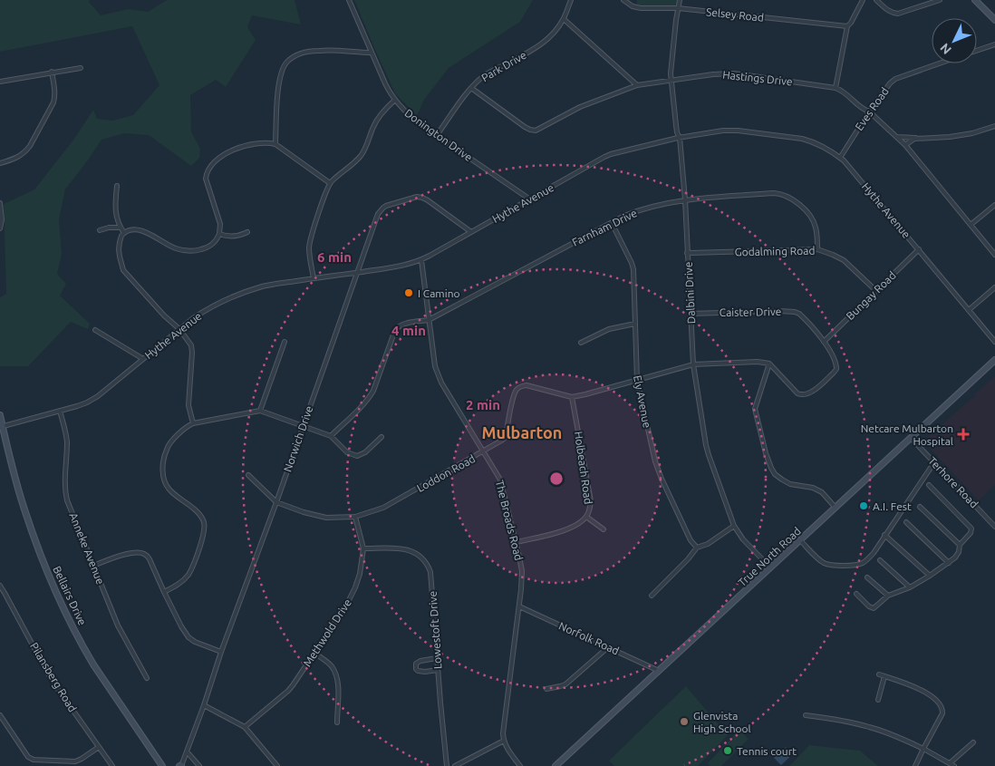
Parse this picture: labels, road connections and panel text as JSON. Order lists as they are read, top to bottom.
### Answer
{
  "streets": {
    "main road": ["True North Road", "Bellairs Drive"],
    "street": [
      "Selsey Road",
      "Park Drive",
      "Hastings Drive",
      "Eves Road",
      "Donington Drive",
      "Hythe Avenue",
      "Farnham Drive",
      "Godalming Road",
      "Dalbini Drive",
      "Bungay Road",
      "Caister Drive",
      "Ely Avenue",
      "Norwich Drive",
      "Holbeach Road",
      "Loddon Road",
      "Terhore Road",
      "The Broads Road",
      "Anneke Avenue",
      "Lowestoft Drive",
      "Methwold Drive",
      "Norfolk Road",
      "Pilansberg Road"
    ]
  },
  "crossings": [
    ["Selsey Road", "Dalbini Drive"],
    ["Park Drive", "Hastings Drive"],
    ["Park Drive", "Donington Drive"],
    ["Hastings Drive", "Eves Road"],
    ["Hastings Drive", "Dalbini Drive"],
    ["Eves Road", "Hythe Avenue"],
    ["Donington Drive", "Hythe Avenue"],
    ["Hythe Avenue", "Dalbini Drive"],
    ["Hythe Avenue", "Bungay Road"],
    ["Hythe Avenue", "Norwich Drive"],
    ["Hythe Avenue", "The Broads Road"],
    ["Hythe Avenue", "Anneke Avenue"],
    ["Hythe Avenue", "Bellairs Drive"],
    ["Farnham Drive", "Godalming Road"],
    ["Farnham Drive", "Dalbini Drive"],
    ["Farnham Drive", "Ely Avenue"],
    ["Farnham Drive", "The Broads Road"],
    ["Godalming Road", "Dalbini Drive"],
    ["Godalming Road", "Bungay Road"],
    ["Dalbini Drive", "Caister Drive"],
    ["Dalbini Drive", "Loddon Road"],
    ["Dalbini Drive", "True North Road"],
    ["Bungay Road", "Caister Drive"],
    ["Caister Drive", "Loddon Road"],
    ["Ely Avenue", "Loddon Road"],
    ["Norwich Drive", "Loddon Road"],
    ["Holbeach Road", "Loddon Road"],
    ["Loddon Road", "The Broads Road"],
    ["Loddon Road", "Methwold Drive"],
    ["Terhore Road", "True North Road"],
    ["The Broads Road", "Norfolk Road"],
    ["True North Road", "Norfolk Road"],
    ["Lowestoft Drive", "Methwold Drive"]
  ],
  "districts": ["Mulbarton"],
  "places": {
    "other": [
      "I Camino",
      "A.I. Fest",
      "Glenvista High School",
      "Tennis court"
    ],
    "health": ["Netcare Mulbarton Hospital"]
  },
  "north": "bottom left",
  "rings": ["6 min", "4 min", "2 min"]
}
